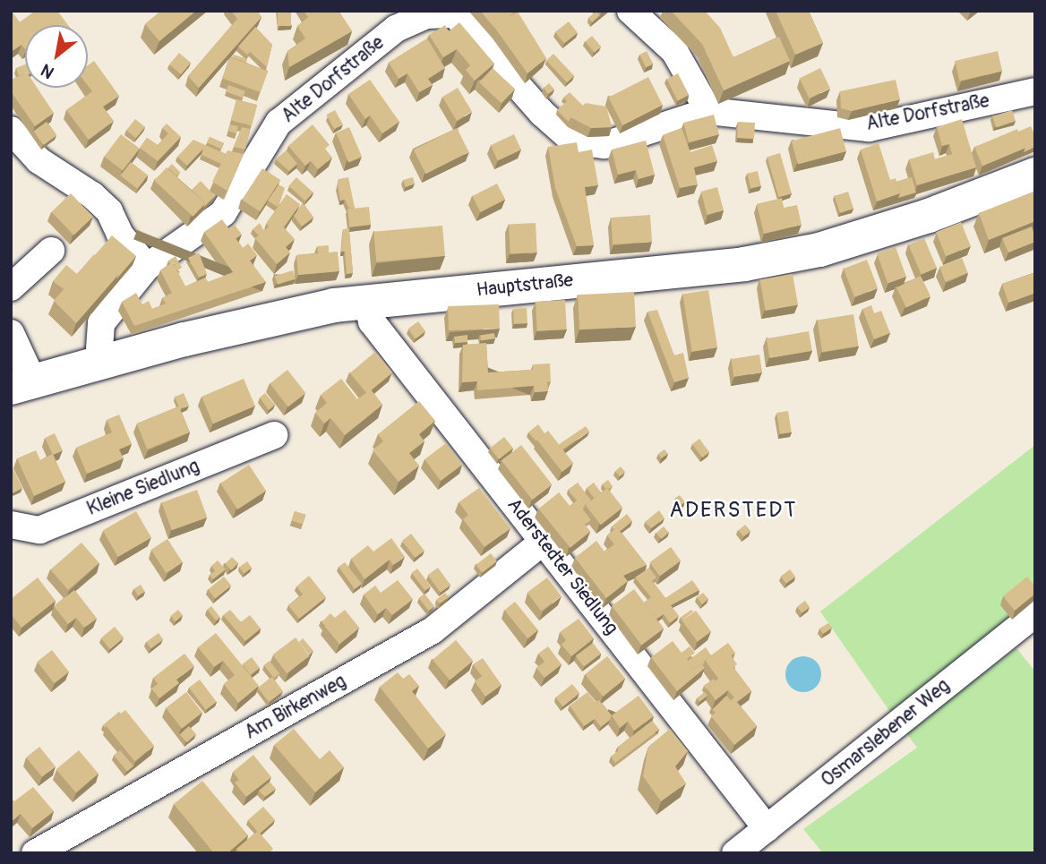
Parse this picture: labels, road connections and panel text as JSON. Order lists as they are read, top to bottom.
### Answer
{
  "streets": {
    "main road": ["Hauptstraße"],
    "street": [
      "Alte Dorfstraße",
      "Kleine Siedlung",
      "Aderstedter Siedlung",
      "Am Birkenweg",
      "Osmarslebener Weg"
    ]
  },
  "crossings": [
    ["Alte Dorfstraße", "Hauptstraße"],
    ["Hauptstraße", "Aderstedter Siedlung"],
    ["Aderstedter Siedlung", "Am Birkenweg"],
    ["Aderstedter Siedlung", "Osmarslebener Weg"]
  ],
  "districts": ["ADERSTEDT"],
  "north": "bottom left"
}
